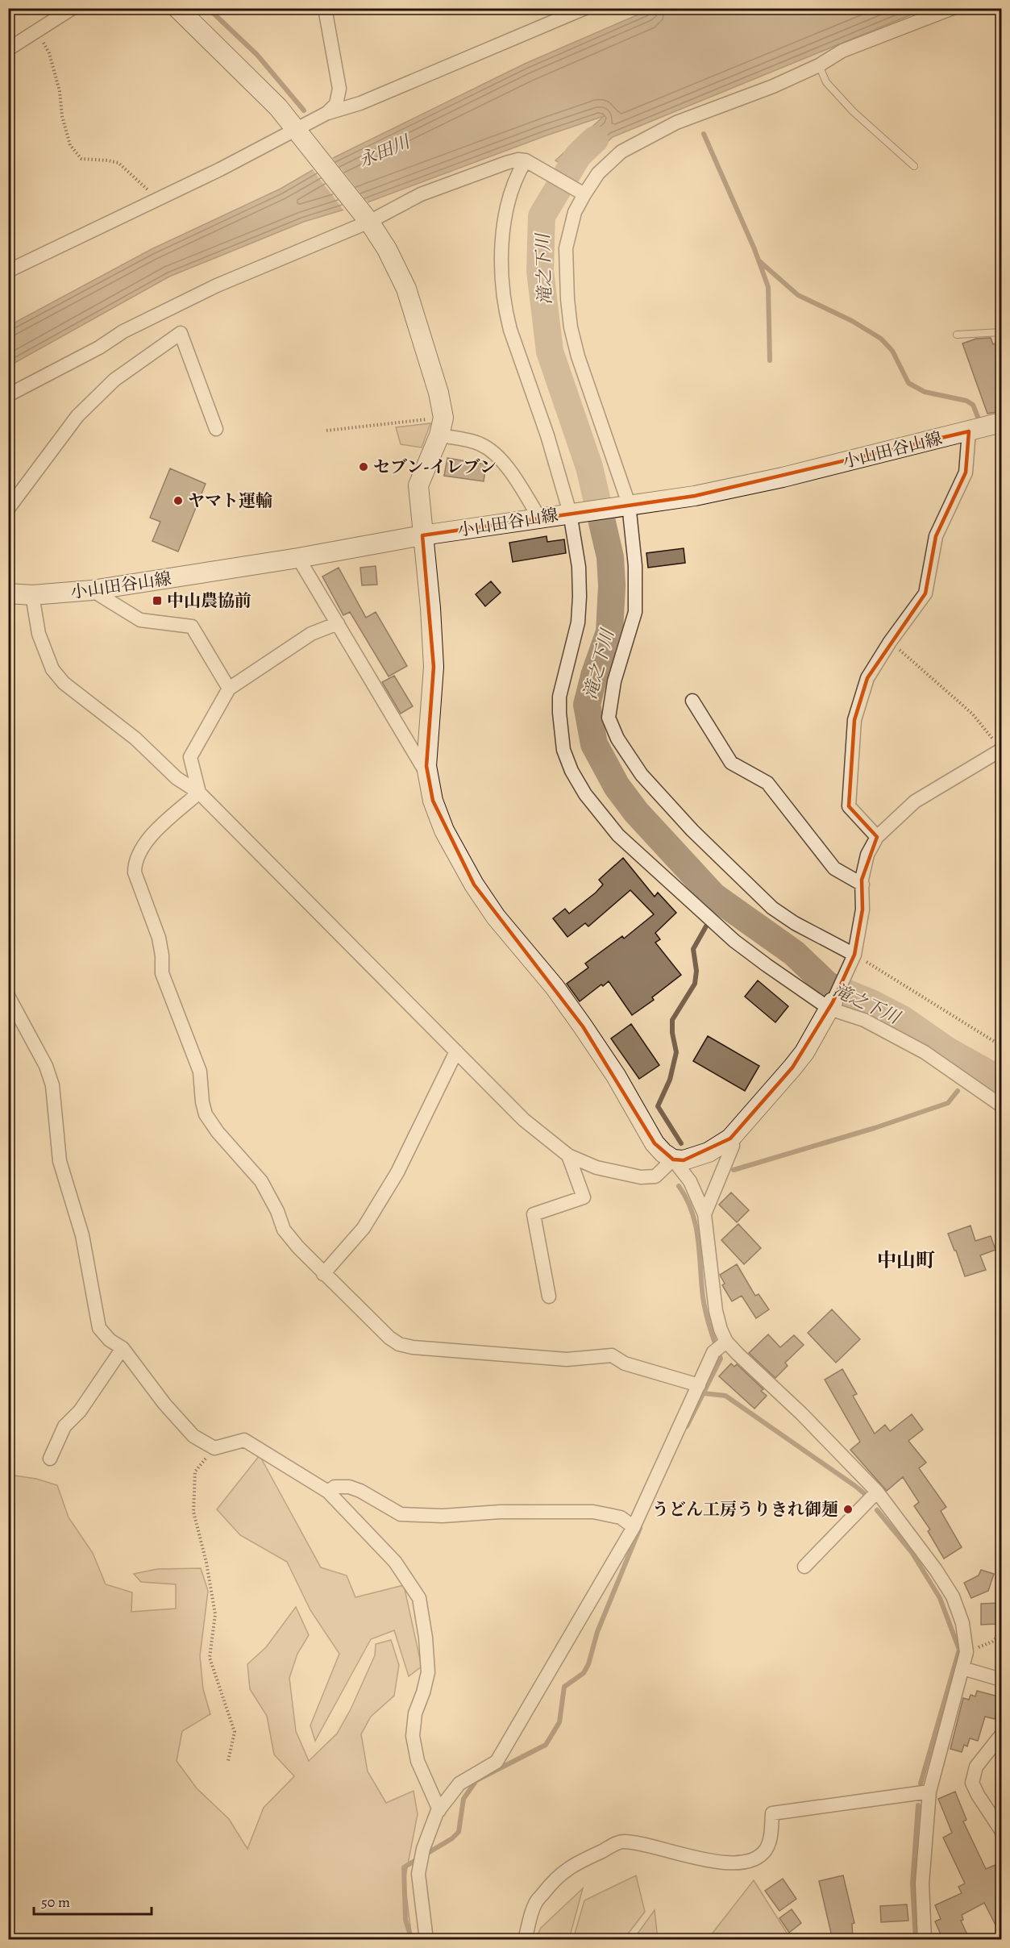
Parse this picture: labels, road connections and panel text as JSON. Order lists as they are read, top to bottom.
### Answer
{
  "streets": {
    "street": ["小山田谷山線"]
  },
  "districts": ["中山町"],
  "water": ["永田川", "滝之下川"],
  "places": {
    "other": ["セブン-イレブン", "ヤマト運輸", "うどん工房うりきれ御麺"],
    "transit": ["中山農協前"]
  },
  "scale_bar": "50 m"
}
